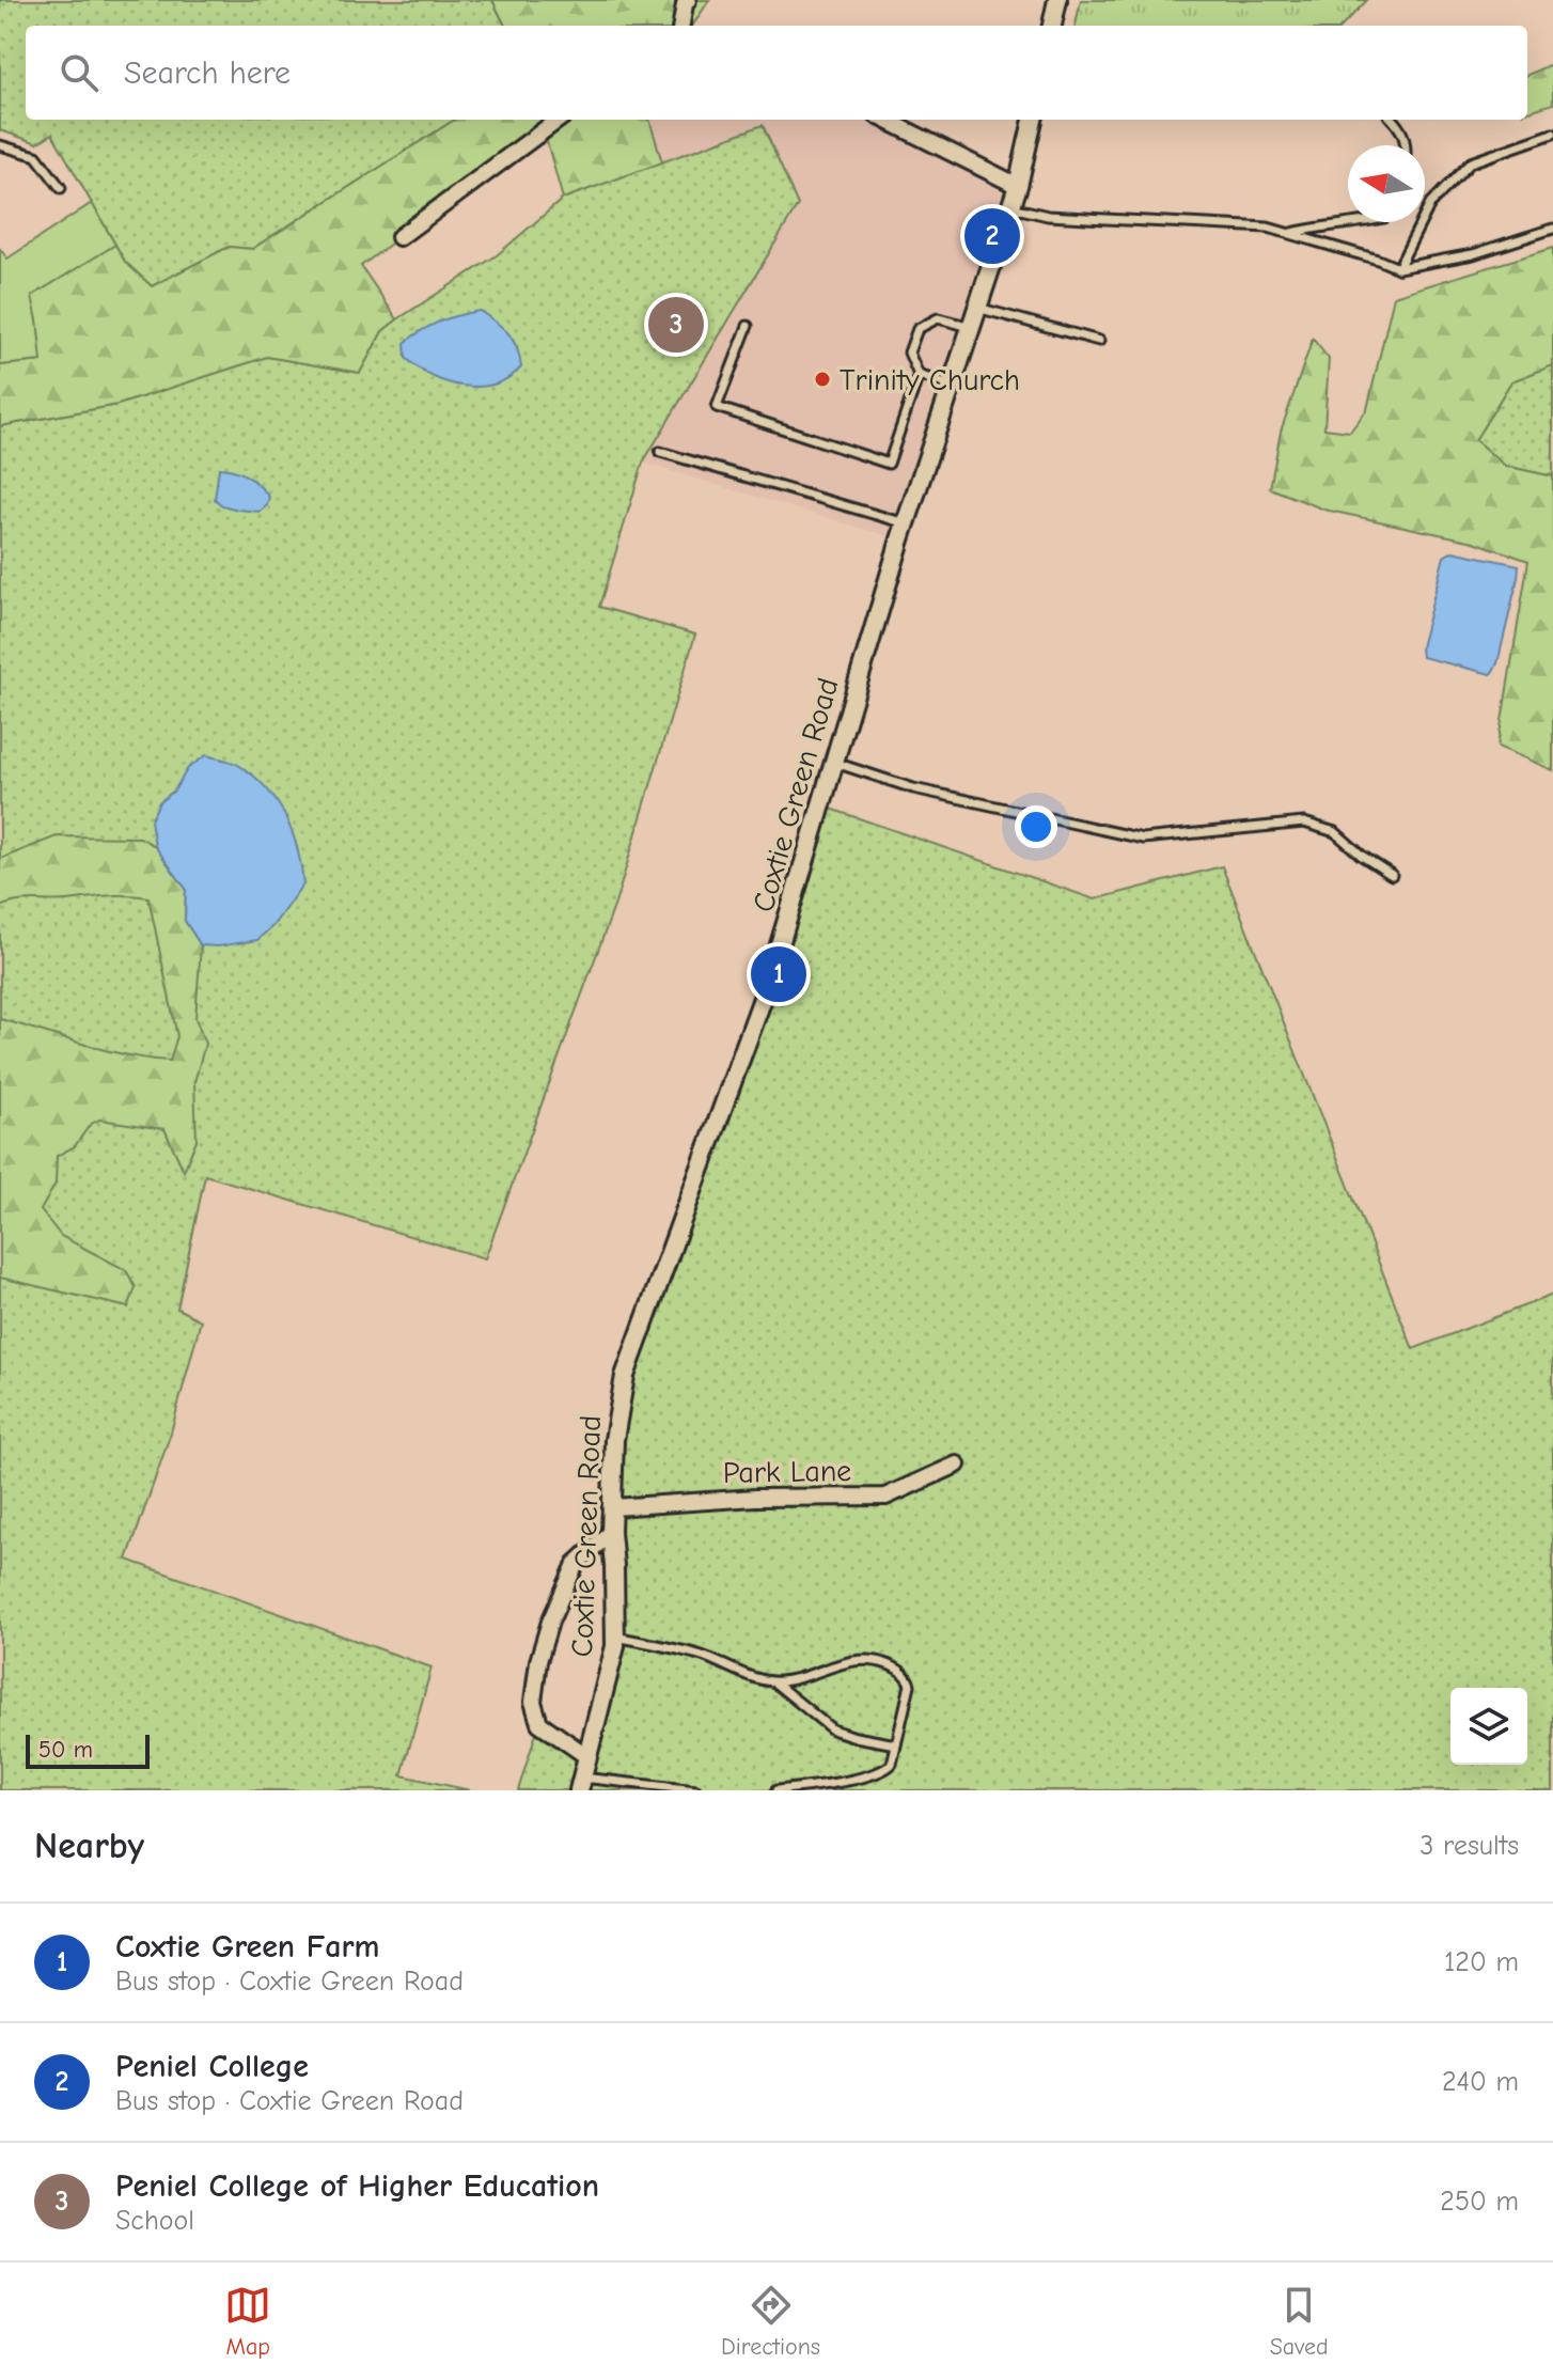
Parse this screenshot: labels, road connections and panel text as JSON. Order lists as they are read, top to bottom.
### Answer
{
  "streets": {
    "street": ["Coxtie Green Road", "Park Lane"]
  },
  "crossings": [
    ["Coxtie Green Road", "Park Lane"]
  ],
  "places": ["Trinity Church"],
  "scale_bar": "50 m",
  "north": "left",
  "page": {
    "search": "Search here",
    "pins": ["2", "3", "1"],
    "scale": "50 m",
    "heading": ["Nearby", "3 results"],
    "list": [
      {
        "mark": "1",
        "name": "Coxtie Green Farm",
        "note": "Bus stop · Coxtie Green Road",
        "value": "120 m"
      },
      {
        "mark": "2",
        "name": "Peniel College",
        "note": "Bus stop · Coxtie Green Road",
        "value": "240 m"
      },
      {
        "mark": "3",
        "name": "Peniel College of Higher Education",
        "note": "School",
        "value": "250 m"
      }
    ],
    "nav": ["Map", "Directions", "Saved"]
  }
}
